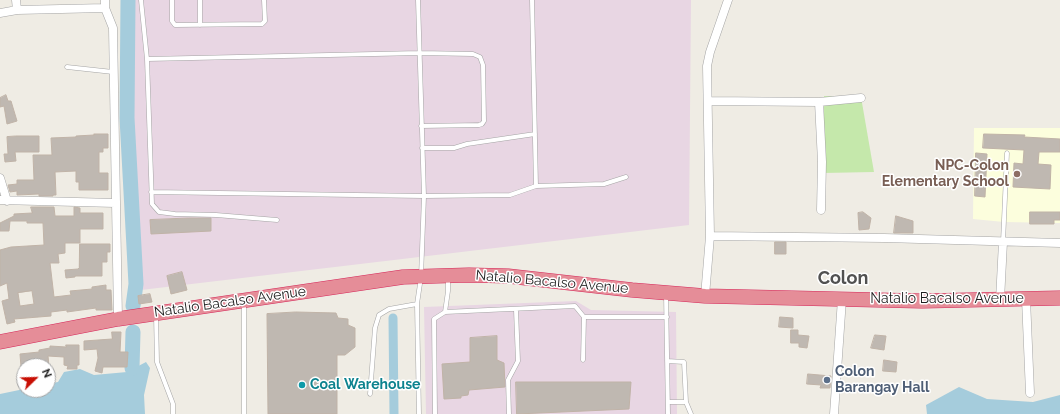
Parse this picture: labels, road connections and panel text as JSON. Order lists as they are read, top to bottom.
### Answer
{
  "streets": {
    "highway": ["Natalio Bacalso Avenue"]
  },
  "districts": ["Colon"],
  "places": ["NPC-Colon Elementary School", "Colon Barangay Hall", "Coal Warehouse"],
  "north": "top right"
}
